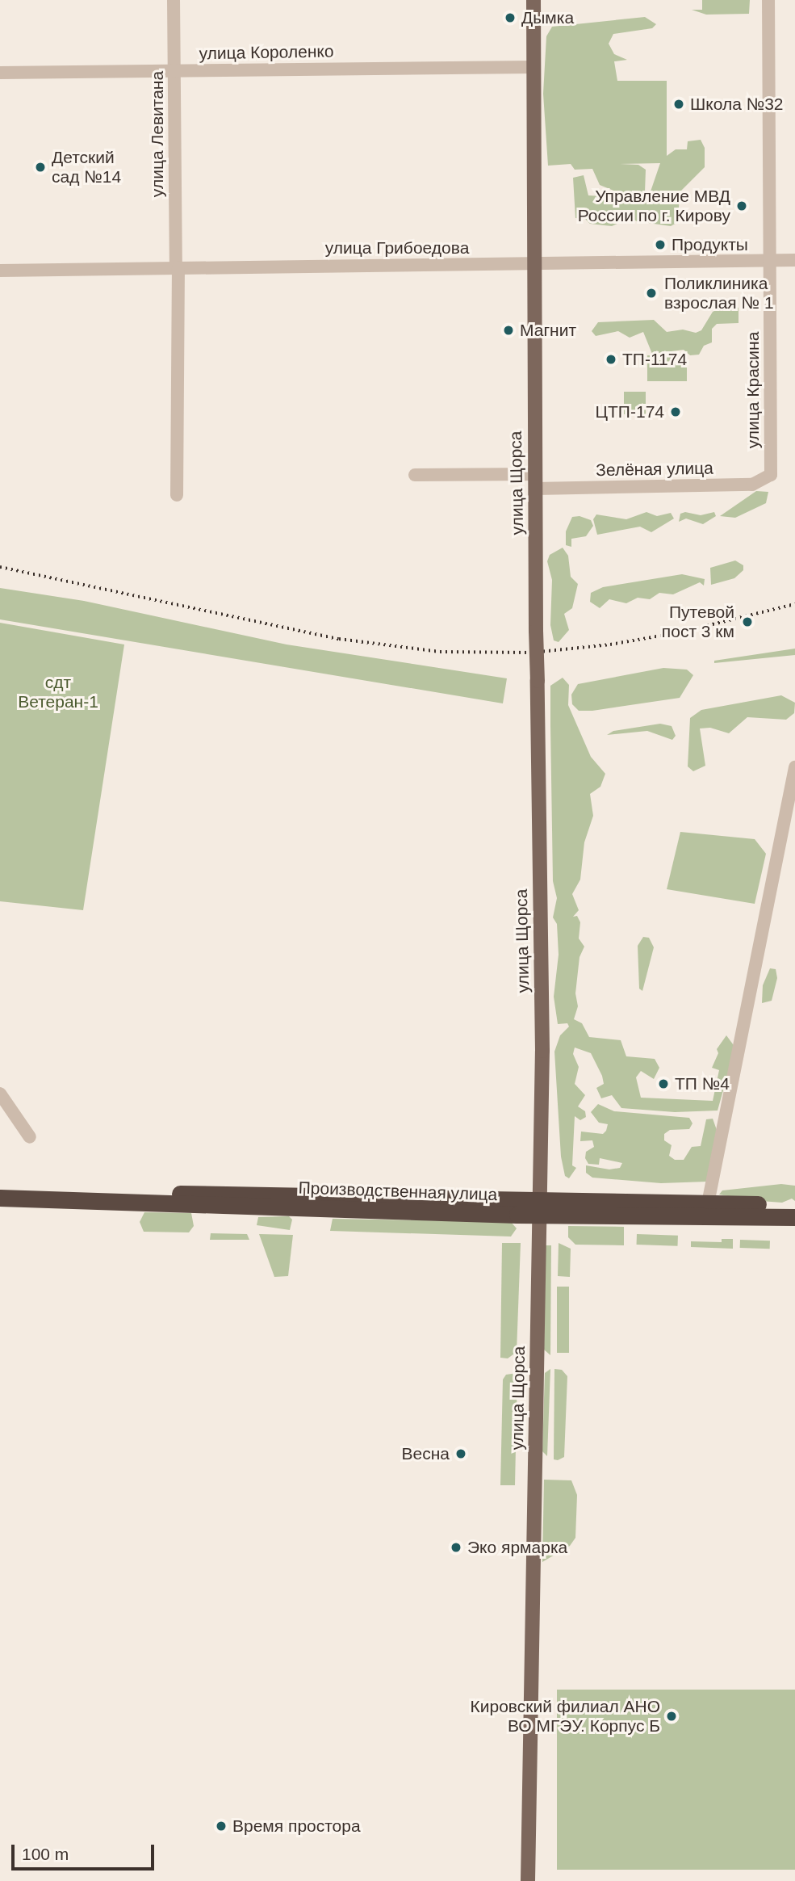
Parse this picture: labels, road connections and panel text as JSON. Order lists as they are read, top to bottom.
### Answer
{
  "streets": {
    "highway": ["Производственная улица"],
    "main road": ["улица Щорса"],
    "street": [
      "улица Короленко",
      "улица Левитана",
      "улица Грибоедова",
      "улица Красина",
      "Зелёная улица"
    ]
  },
  "crossings": [
    ["улица Короленко", "улица Левитана"],
    ["улица Короленко", "улица Щорса"],
    ["улица Левитана", "улица Грибоедова"],
    ["улица Грибоедова", "улица Красина"],
    ["улица Грибоедова", "улица Щорса"],
    ["улица Красина", "Зелёная улица"],
    ["Зелёная улица", "улица Щорса"],
    ["улица Щорса", "Производственная улица"]
  ],
  "parks": ["сдт Ветеран-1"],
  "places": [
    "Дымка",
    "Школа №32",
    "Детский сад №14",
    "Управление МВД России по г. Кирову",
    "Продукты",
    "Поликлиника взрослая № 1",
    "Магнит",
    "ТП-1174",
    "ЦТП-174",
    "Путевой пост 3 км",
    "ТП №4",
    "Весна",
    "Эко ярмарка",
    "Кировский филиал АНО ВО МГЭУ. Корпус Б",
    "Время простора"
  ],
  "scale_bar": "100 m"
}
